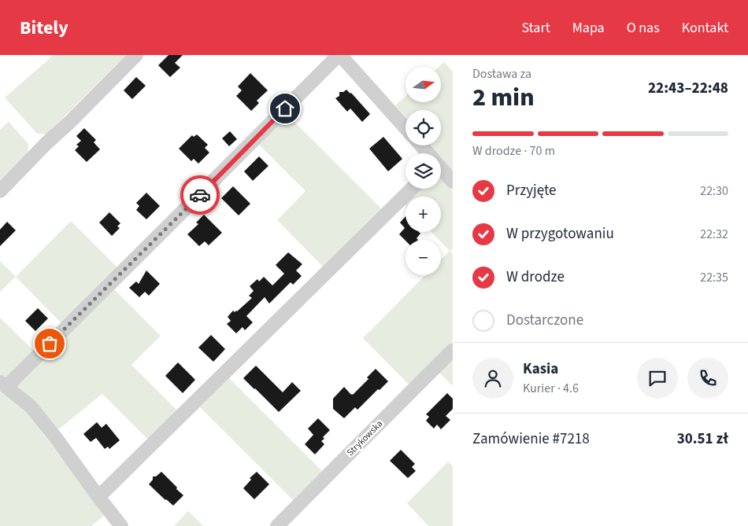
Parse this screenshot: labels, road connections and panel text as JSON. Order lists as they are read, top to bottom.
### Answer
{
  "streets": {
    "street": ["Strykowska"]
  },
  "north": "right",
  "page": {
    "header": "Bitely",
    "nav": [
      "Start",
      "Mapa",
      "O nas",
      "Kontakt"
    ],
    "heading": ["2 min", "Dostawa za", "22:43–22:48"],
    "panel": [
      "Kasia",
      "Kurier · 4.6",
      "Zamówienie #7218",
      "30.51 zł"
    ],
    "map_buttons": ["+", "−"],
    "bar": "W drodze · 70 m",
    "list": [
      ["Przyjęte", "22:30"],
      ["W przygotowaniu", "22:32"],
      ["W drodze", "22:35"],
      "Dostarczone"
    ]
  }
}
